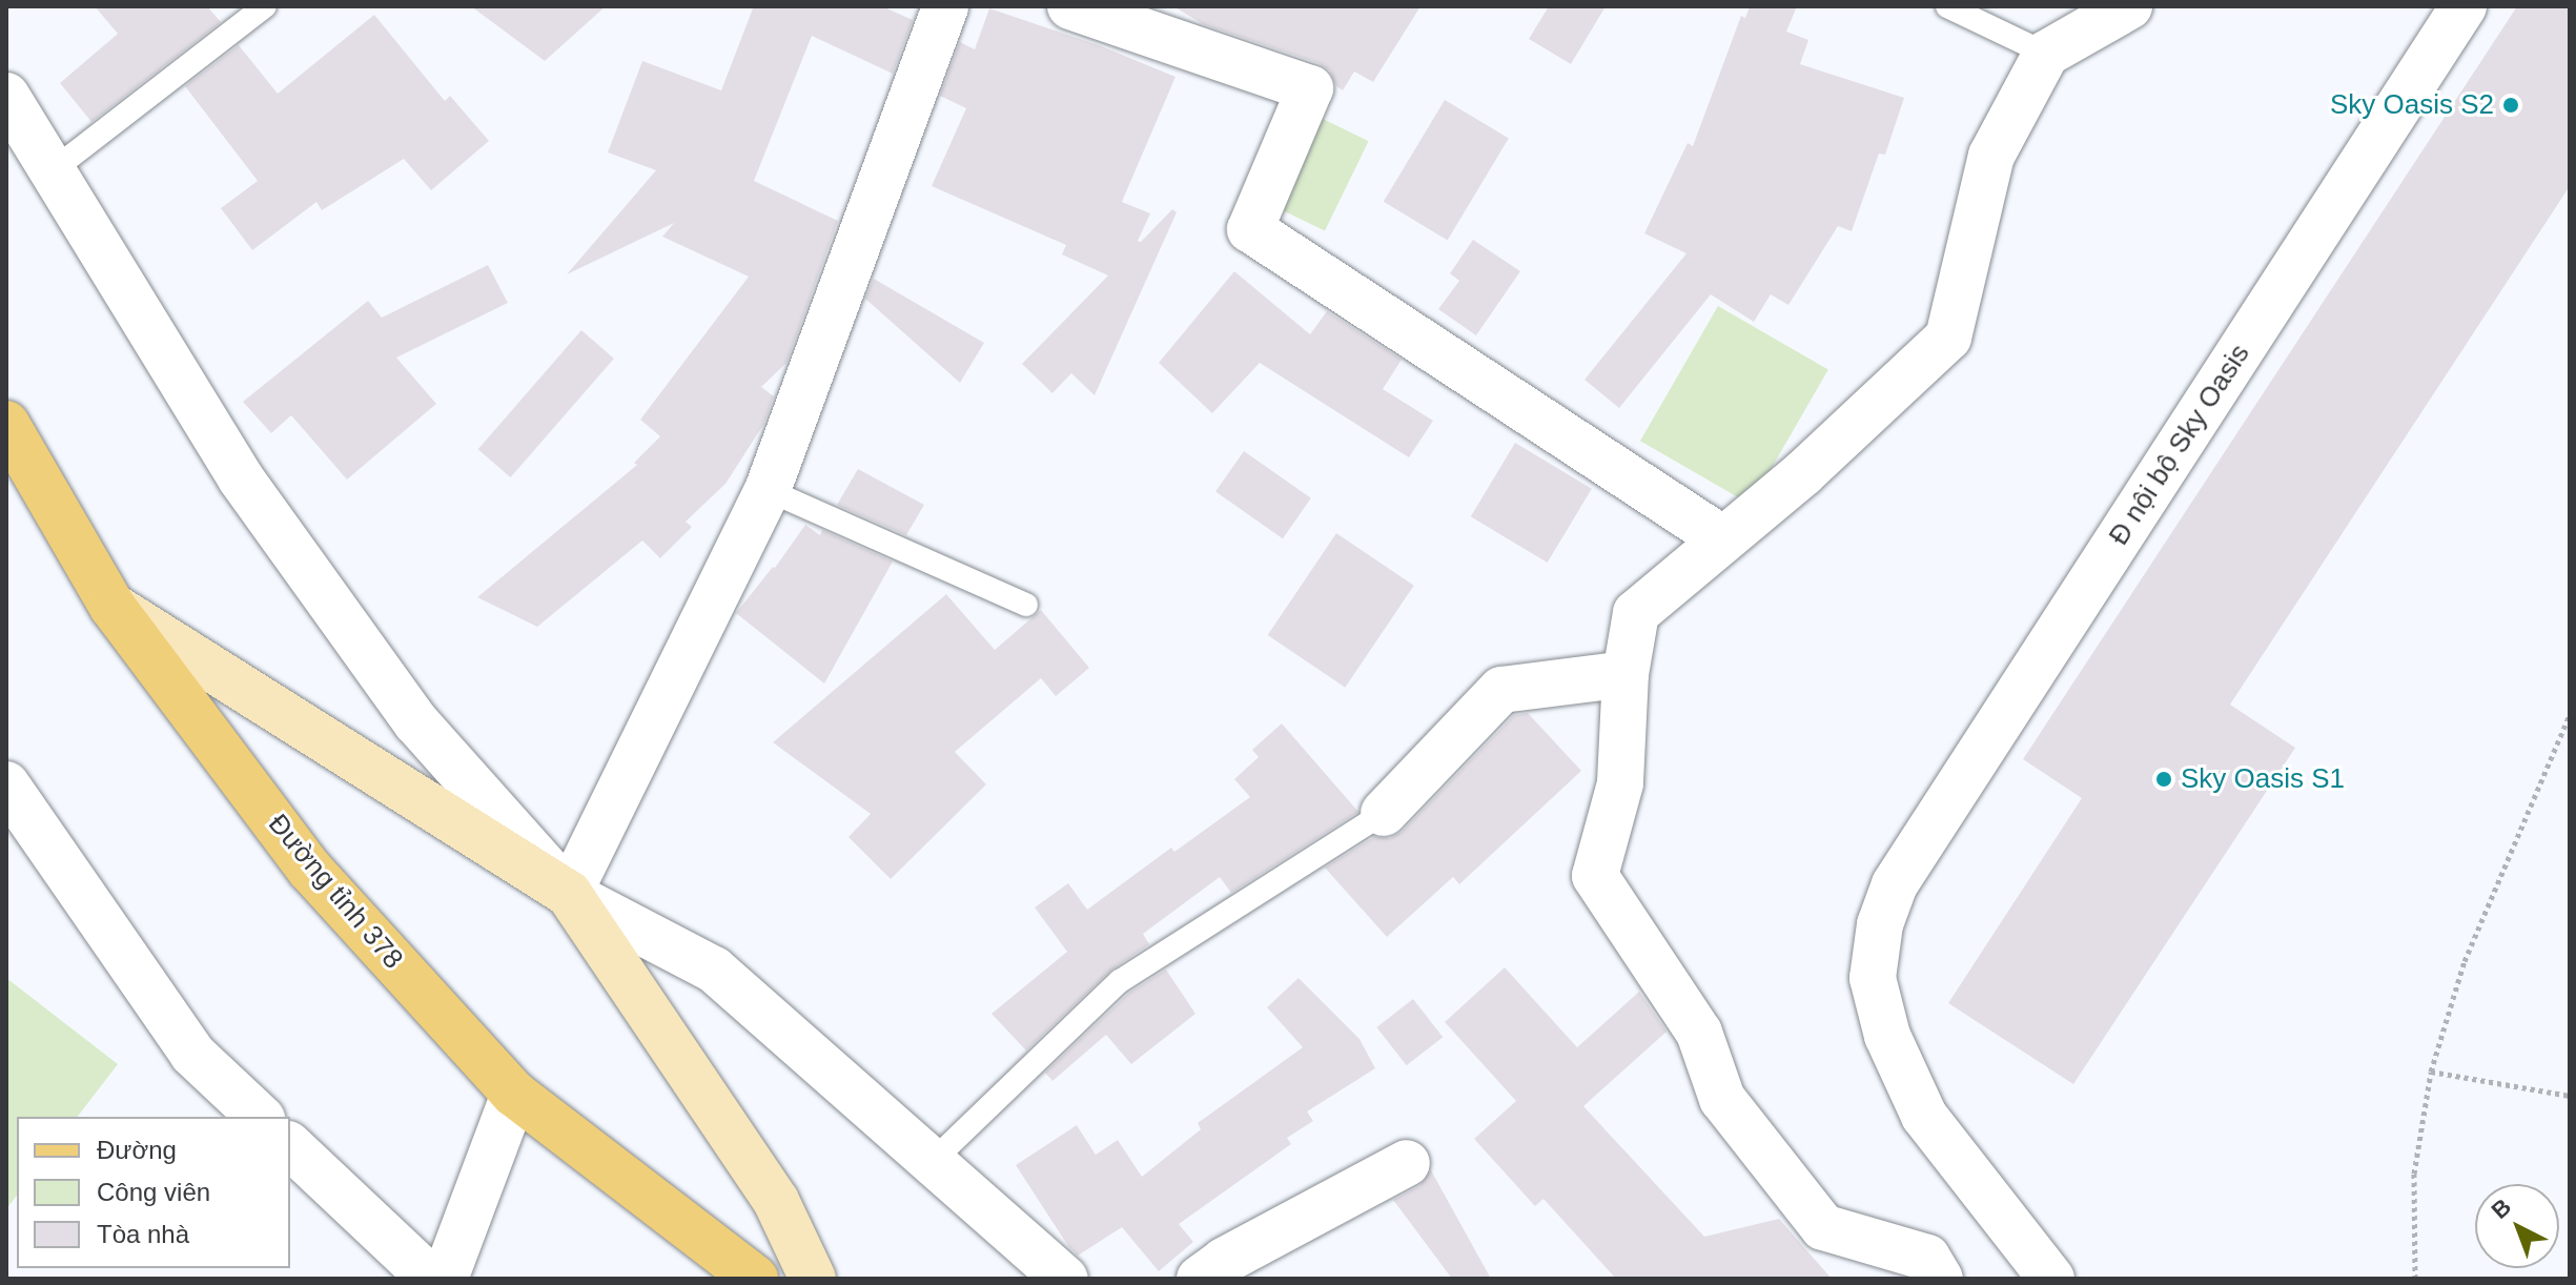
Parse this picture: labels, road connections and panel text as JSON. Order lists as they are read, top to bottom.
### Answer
{
  "streets": {
    "main road": ["Đường tỉnh 378"],
    "street": ["Đ nội bộ Sky Oasis"]
  },
  "places": ["Sky Oasis S2", "Sky Oasis S1"],
  "legend": ["Đường", "Công viên", "Tòa nhà"],
  "north": "top left"
}
